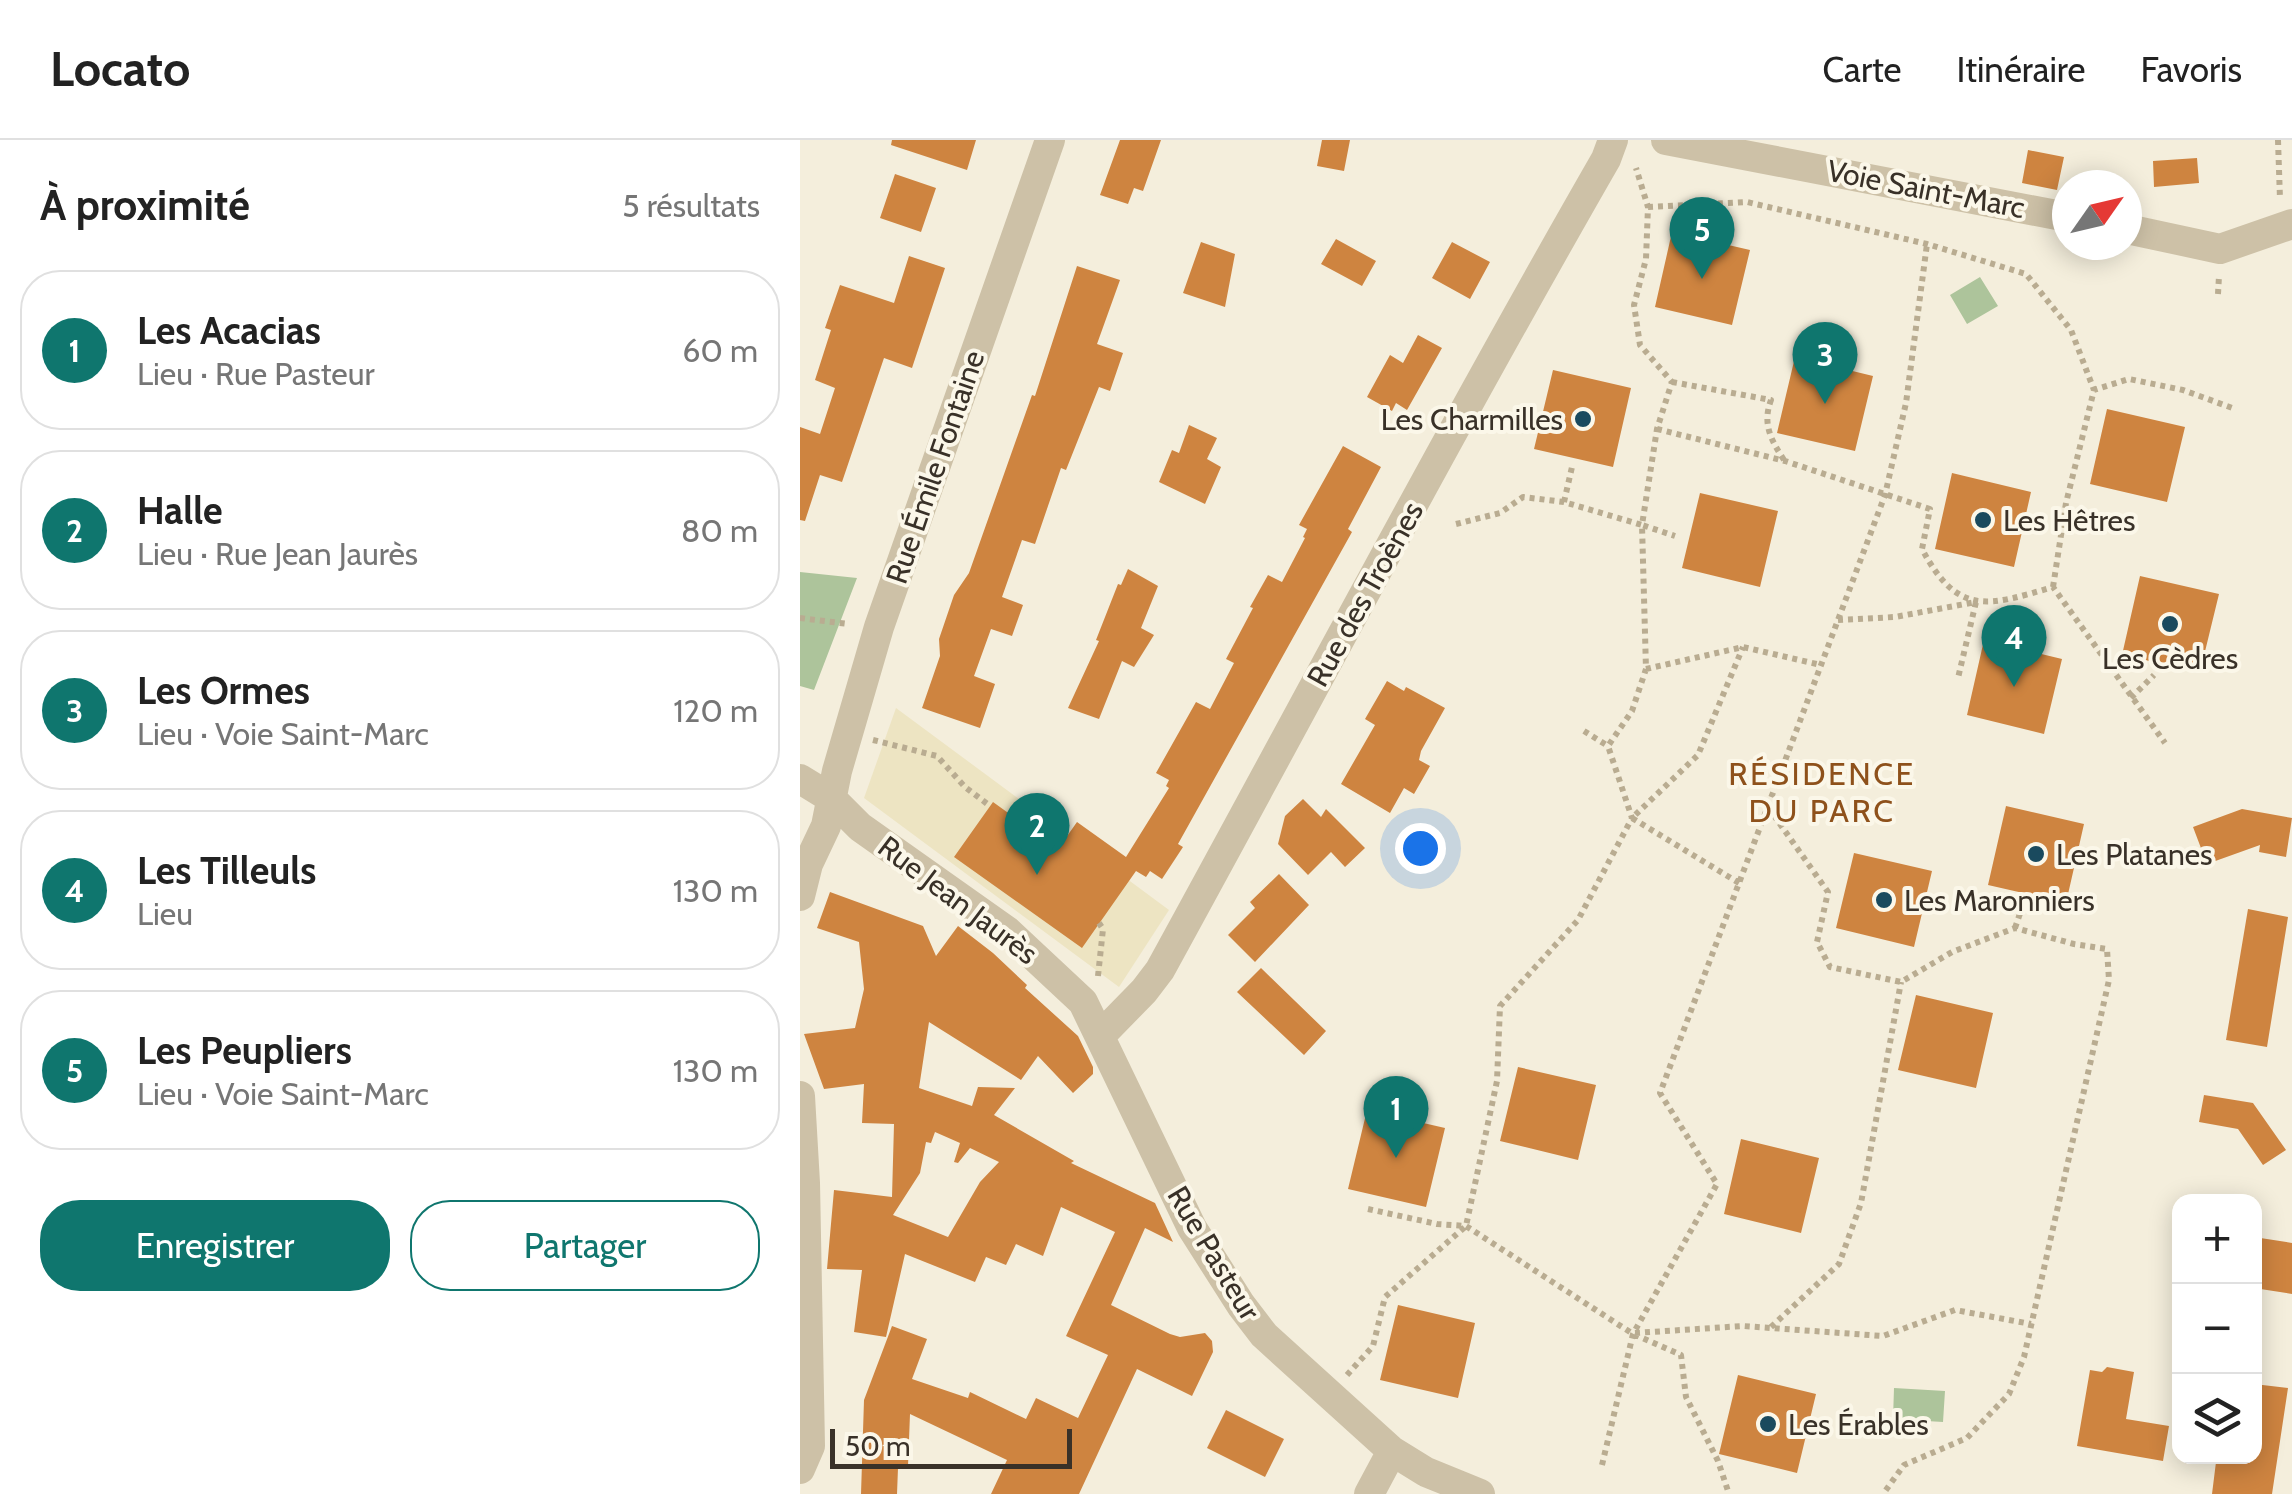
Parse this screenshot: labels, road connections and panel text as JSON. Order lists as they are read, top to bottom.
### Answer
{
  "streets": {
    "street": [
      "Voie Saint-Marc",
      "Rue Émile Fontaine",
      "Rue des Troènes",
      "Rue Jean Jaurès",
      "Rue Pasteur"
    ]
  },
  "crossings": [
    ["Rue Émile Fontaine", "Rue Jean Jaurès"],
    ["Rue des Troènes", "Rue Jean Jaurès"],
    ["Rue des Troènes", "Rue Pasteur"],
    ["Rue Jean Jaurès", "Rue Pasteur"]
  ],
  "districts": ["RÉSIDENCE DU PARC"],
  "places": [
    "Les Charmilles",
    "Les Hêtres",
    "Les Cèdres",
    "Les Platanes",
    "Les Maronniers",
    "Les Érables"
  ],
  "scale_bar": "50 m",
  "north": "top right",
  "page": {
    "header": "Locato",
    "nav": ["Carte", "Itinéraire", "Favoris"],
    "heading": ["À proximité", "5 résultats"],
    "pins": [
      "5",
      "3",
      "4",
      "2",
      "1"
    ],
    "list": [
      {
        "mark": "1",
        "name": "Les Acacias",
        "note": "Lieu · Rue Pasteur",
        "value": "60 m"
      },
      {
        "mark": "2",
        "name": "Halle",
        "note": "Lieu · Rue Jean Jaurès",
        "value": "80 m"
      },
      {
        "mark": "3",
        "name": "Les Ormes",
        "note": "Lieu · Voie Saint-Marc",
        "value": "120 m"
      },
      {
        "mark": "4",
        "name": "Les Tilleuls",
        "note": "Lieu",
        "value": "130 m"
      },
      {
        "mark": "5",
        "name": "Les Peupliers",
        "note": "Lieu · Voie Saint-Marc",
        "value": "130 m"
      }
    ],
    "buttons": ["Enregistrer", "Partager"],
    "map_buttons": ["+", "−"],
    "scale": "50 m"
  }
}
